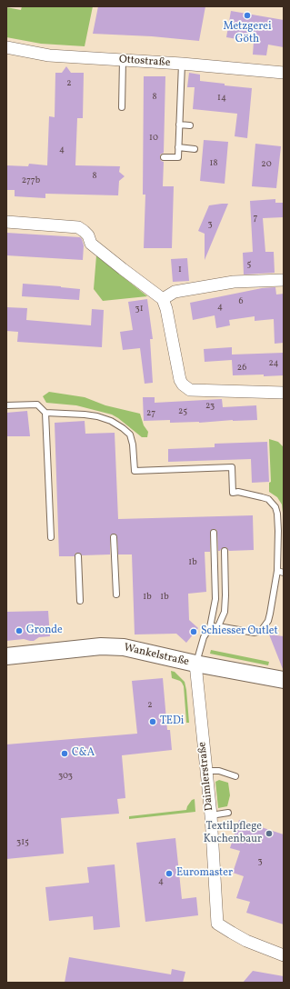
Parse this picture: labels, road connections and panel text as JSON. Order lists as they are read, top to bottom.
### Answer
{
  "streets": {
    "street": ["Ottostraße", "Wankelstraße", "Daimlerstraße"]
  },
  "crossings": [
    ["Wankelstraße", "Daimlerstraße"]
  ],
  "places": [
    "Metzgerei Göth",
    "Gronde",
    "Schiesser Outlet",
    "TEDi",
    "C&A",
    "Textilpflege Kuchenbaur",
    "Euromaster"
  ],
  "house_numbers": [
    "2",
    "8",
    "14",
    "10",
    "4",
    "18",
    "20",
    "8",
    "277b",
    "7",
    "3",
    "5",
    "1",
    "6",
    "4",
    "31",
    "24",
    "26",
    "23",
    "25",
    "27",
    "1b",
    "1b",
    "1b",
    "2",
    "303",
    "315",
    "3",
    "4"
  ]
}
